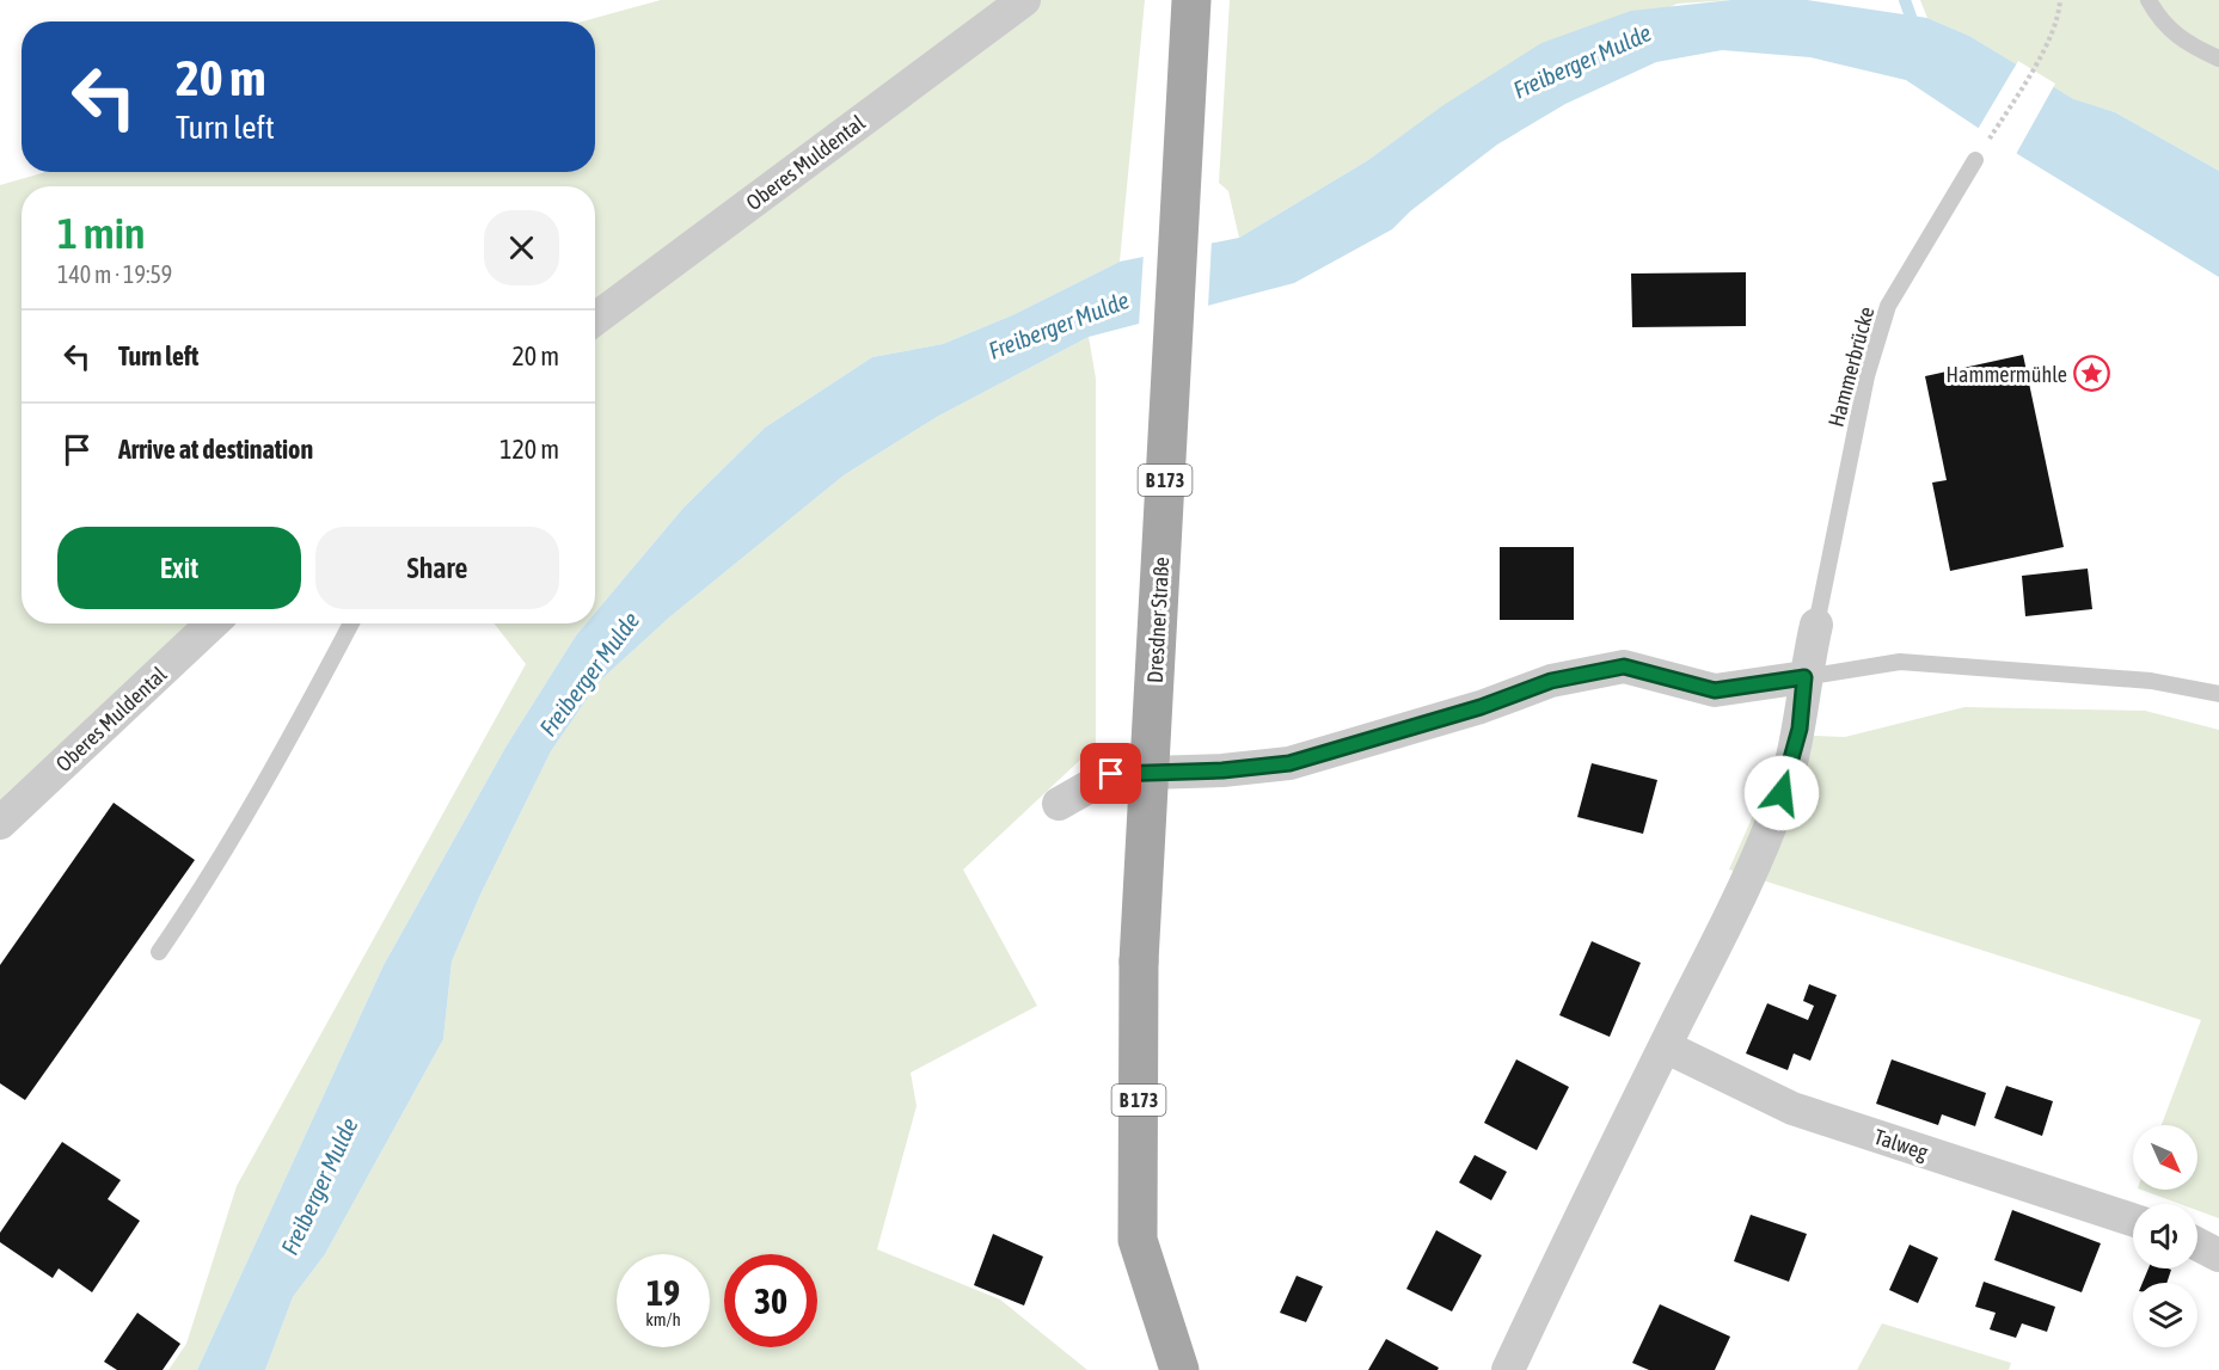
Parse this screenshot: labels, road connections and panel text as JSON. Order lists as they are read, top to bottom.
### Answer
{
  "streets": {
    "main road": ["B 173", "Dresdner Straße"],
    "street": ["Oberes Muldental", "Talweg"],
    "lane": ["Hammerbrücke"]
  },
  "water": ["Freiberger Mulde"],
  "places": {
    "place": ["Hammermühle"]
  },
  "north": "bottom right",
  "page": {
    "turn": ["20 m", "Turn left"],
    "heading": ["1 min", "140 m · 19:59"],
    "list": [
      {
        "name": "Turn left",
        "value": "20 m"
      },
      {
        "name": "Arrive at destination",
        "value": "120 m"
      }
    ],
    "buttons": ["Exit", "Share"],
    "speed": "19 km/h",
    "limit": "30"
  }
}
